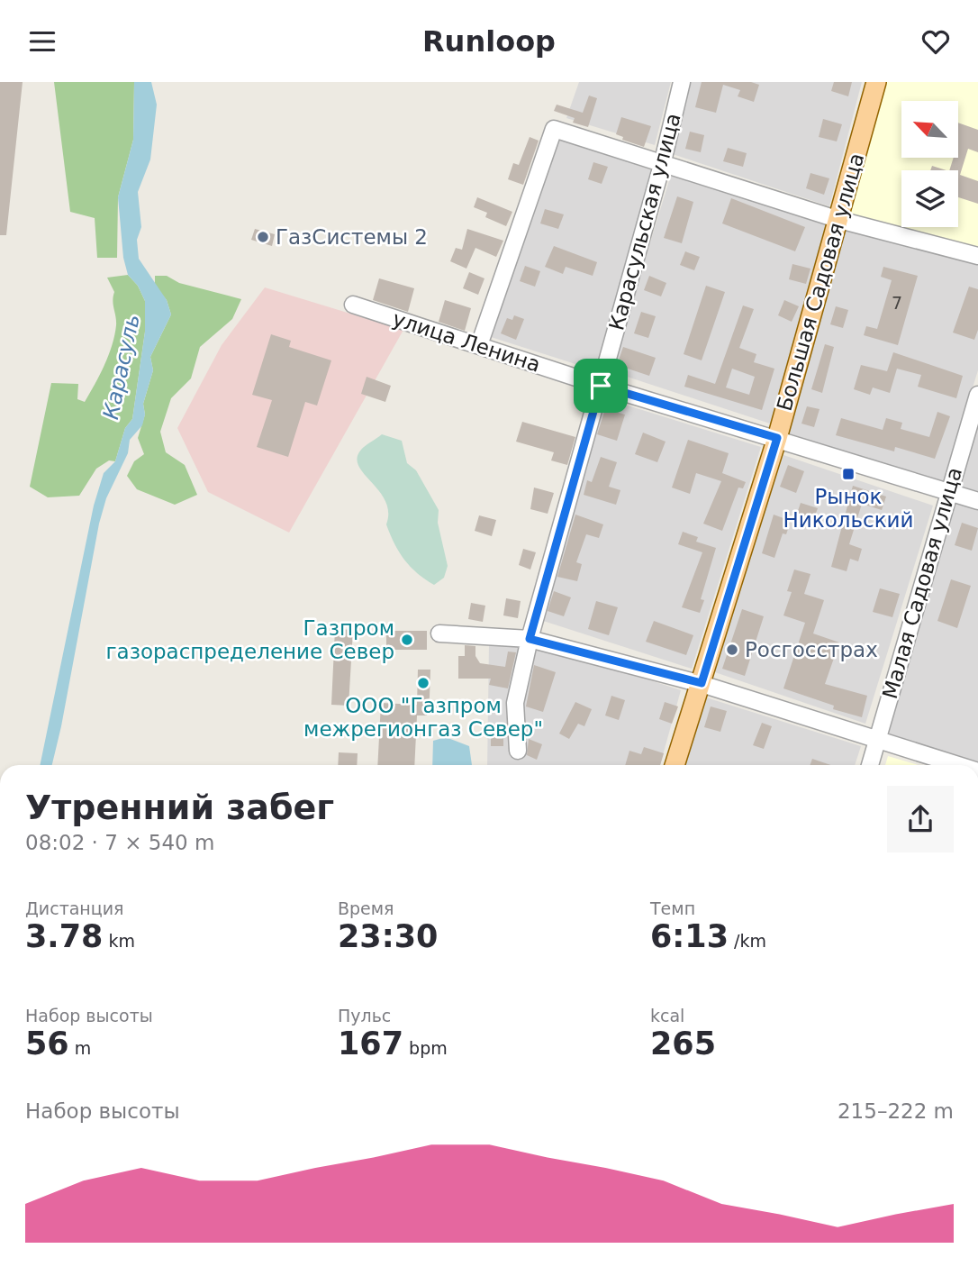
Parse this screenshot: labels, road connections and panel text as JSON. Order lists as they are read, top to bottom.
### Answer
{
  "streets": {
    "main road": ["Большая Садовая улица"],
    "street": ["Карасульская улица", "улица Ленина", "Малая Садовая улица"]
  },
  "crossings": [
    ["Карасульская улица", "улица Ленина"],
    ["Большая Садовая улица", "улица Ленина"],
    ["улица Ленина", "Малая Садовая улица"]
  ],
  "water": ["Карасуль"],
  "places": {
    "other": [
      "ГазСистемы 2",
      "Газпром газораспределение Север",
      "Росгосстрах",
      "ООО \"Газпром межрегионгаз Север\""
    ],
    "transit": ["Рынок Никольский"]
  },
  "house_numbers": ["7"],
  "north": "top left",
  "page": {
    "header": "Runloop",
    "heading": ["Утренний забег", "08:02 · 7 × 540 m"],
    "stats": [
      ["Дистанция", "3.78 km"],
      ["Время", "23:30"],
      ["Темп", "6:13 /km"],
      ["Набор высоты", "56 m"],
      ["Пульс", "167 bpm"],
      ["kcal", "265"]
    ],
    "chart": ["Набор высоты", "215–222 m"]
  }
}
